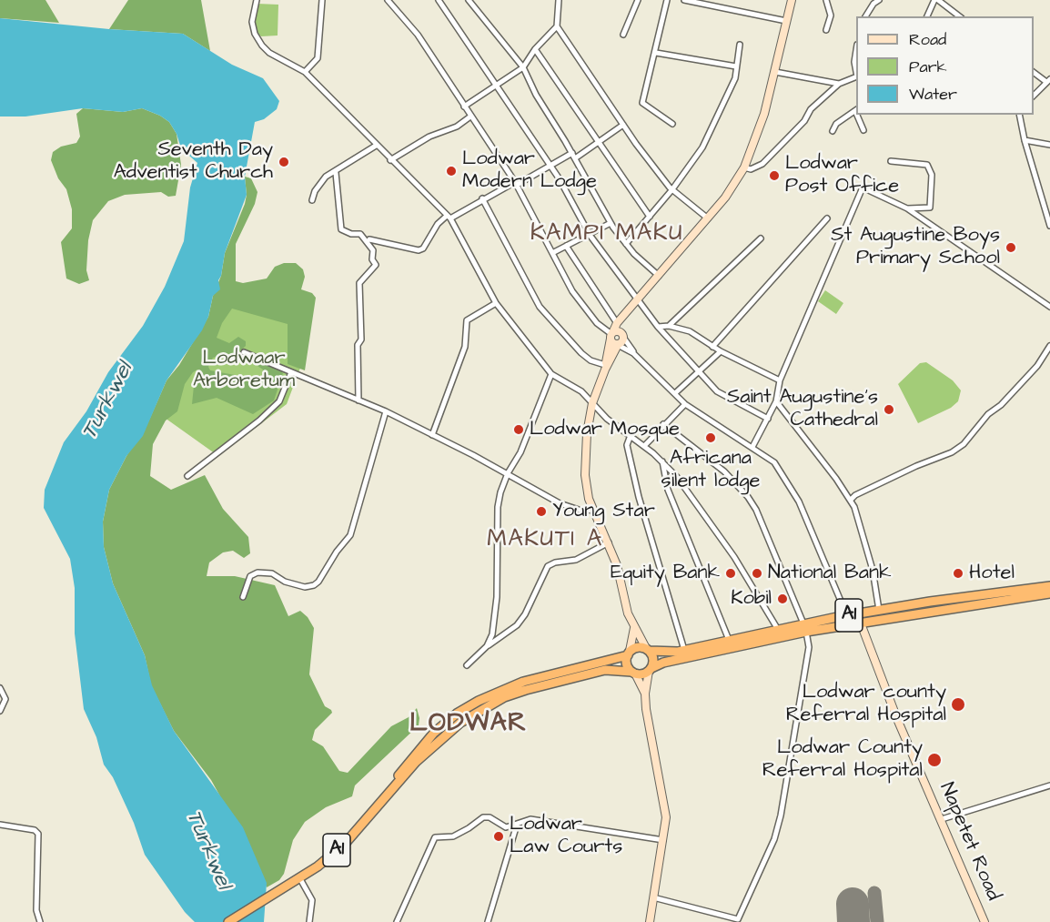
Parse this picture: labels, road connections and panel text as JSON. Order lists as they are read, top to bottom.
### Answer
{
  "streets": {
    "highway": ["A1"],
    "main road": ["Napetet Road"]
  },
  "crossings": [
    ["A1", "Napetet Road"]
  ],
  "districts": ["KAMPI MAKU", "MAKUTI A", "LODWAR"],
  "water": ["Turkwel"],
  "parks": ["Lodwaar Arboretum"],
  "places": [
    "Seventh Day Adventist Church",
    "Lodwar Modern Lodge",
    "Lodwar Post Office",
    "St Augustine Boys Primary School",
    "Saint Augustine's Cathedral",
    "Lodwar Mosque",
    "Africana silent lodge",
    "Young Star",
    "Equity Bank",
    "National Bank",
    "Hotel",
    "Kobil",
    "Lodwar county Referral Hospital",
    "Lodwar County Referral Hospital",
    "Lodwar Law Courts"
  ],
  "legend": ["Road", "Park", "Water"]
}
